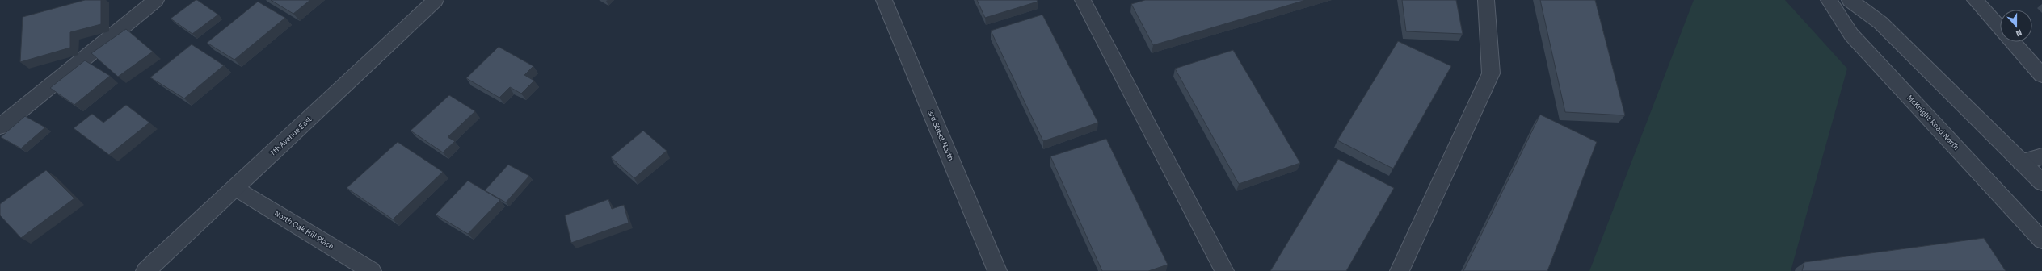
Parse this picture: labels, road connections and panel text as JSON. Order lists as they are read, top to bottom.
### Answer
{
  "streets": {
    "street": [
      "McKnight Road North",
      "3rd Street North",
      "7th Avenue East",
      "North Oak Hill Place"
    ]
  },
  "crossings": [
    ["7th Avenue East", "North Oak Hill Place"]
  ],
  "north": "bottom"
}
